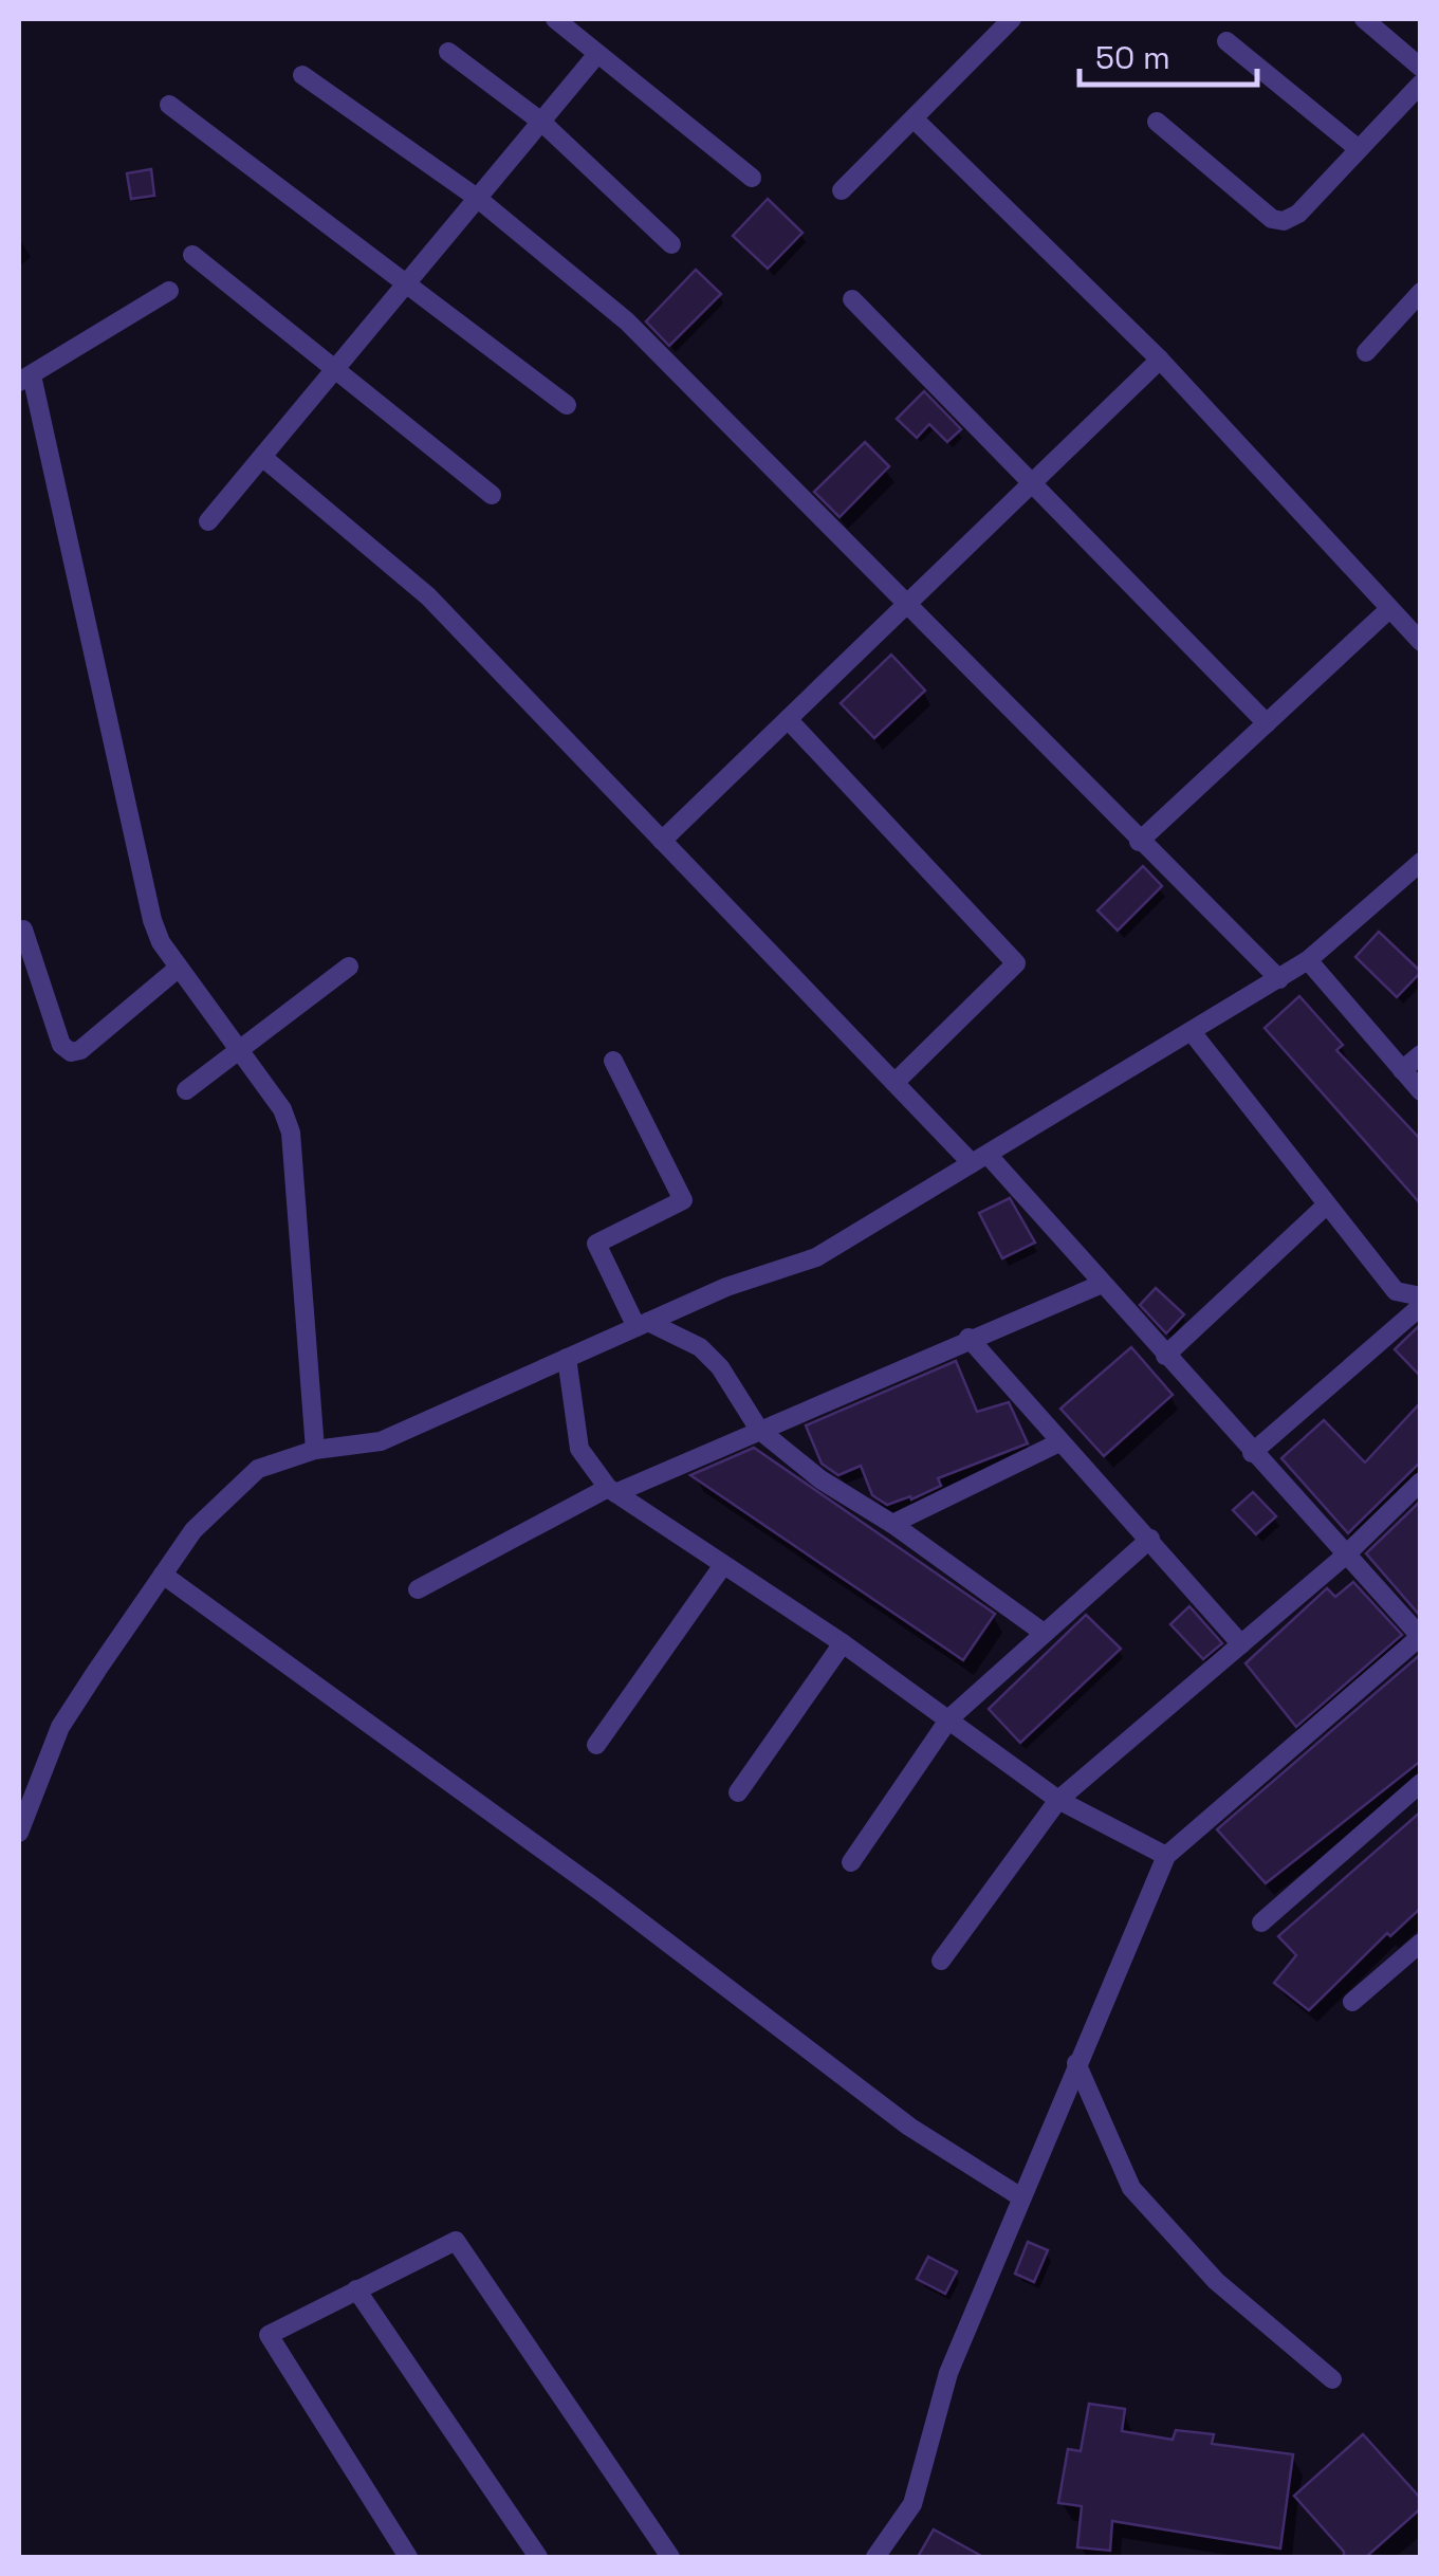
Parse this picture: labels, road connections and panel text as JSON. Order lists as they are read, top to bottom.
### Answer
{
  "scale_bar": "50 m"
}
